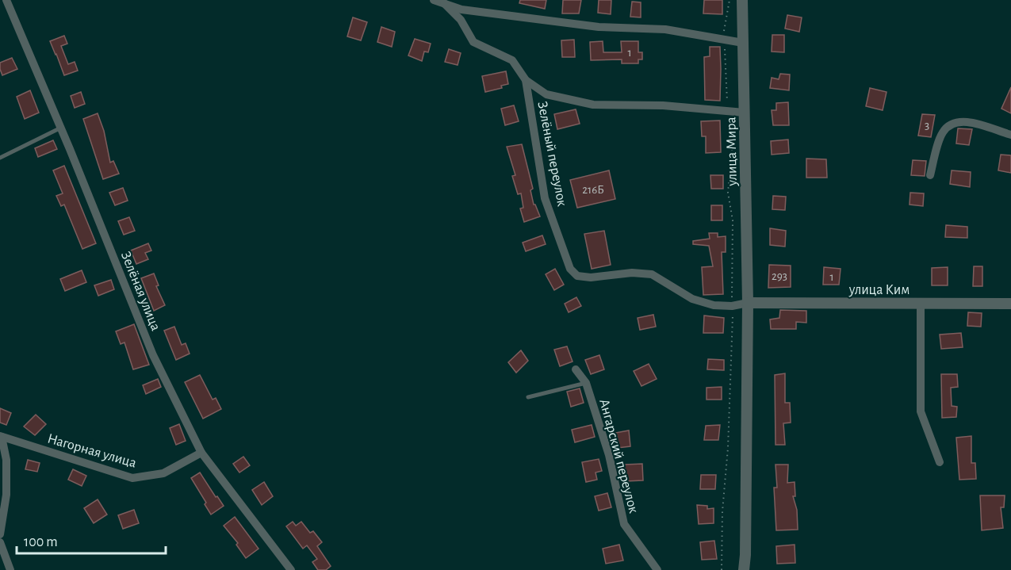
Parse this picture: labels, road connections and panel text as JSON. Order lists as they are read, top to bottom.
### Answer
{
  "streets": {
    "street": [
      "улица Мира",
      "Зелёный переулок",
      "улица Ким",
      "Зелёная улица",
      "Нагорная улица",
      "Ангарский переулок"
    ]
  },
  "crossings": [
    ["улица Мира", "Зелёный переулок"],
    ["улица Мира", "улица Ким"],
    ["Зелёный переулок", "улица Ким"],
    ["Зелёная улица", "Нагорная улица"]
  ],
  "house_numbers": [
    "1",
    "3",
    "216Б",
    "293",
    "1"
  ],
  "scale_bar": "100 m"
}
